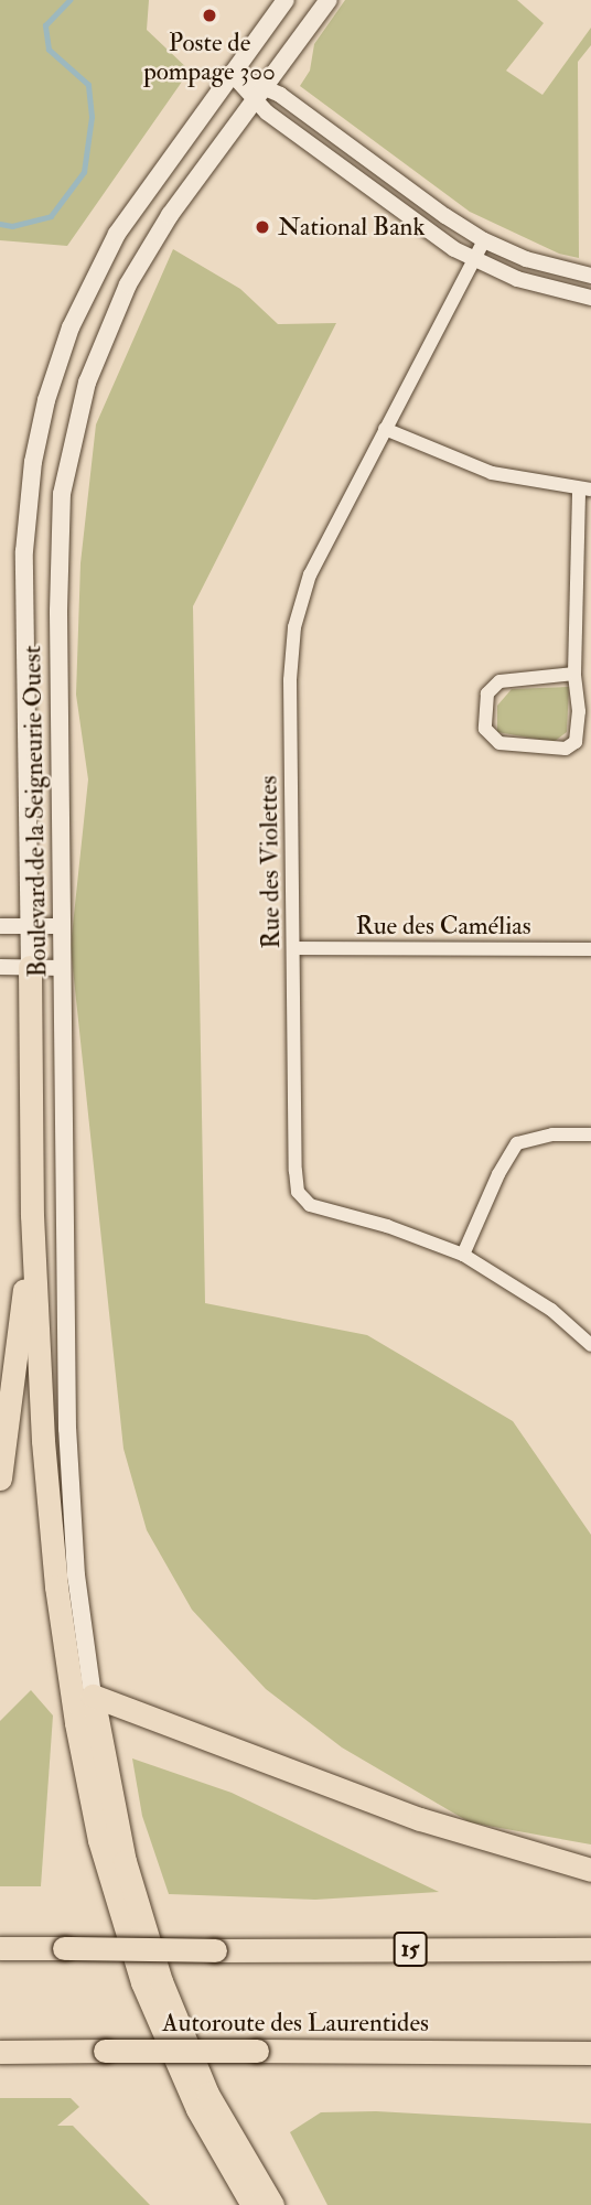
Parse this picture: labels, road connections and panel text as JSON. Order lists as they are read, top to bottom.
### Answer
{
  "streets": {
    "highway": ["15", "Autoroute des Laurentides"],
    "main road": ["Boulevard de la Seigneurie Ouest"],
    "street": ["Rue des Violettes", "Rue des Camélias"]
  },
  "crossings": [
    ["Rue des Violettes", "Rue des Camélias"]
  ],
  "places": ["Poste de pompage 300", "National Bank"]
}
